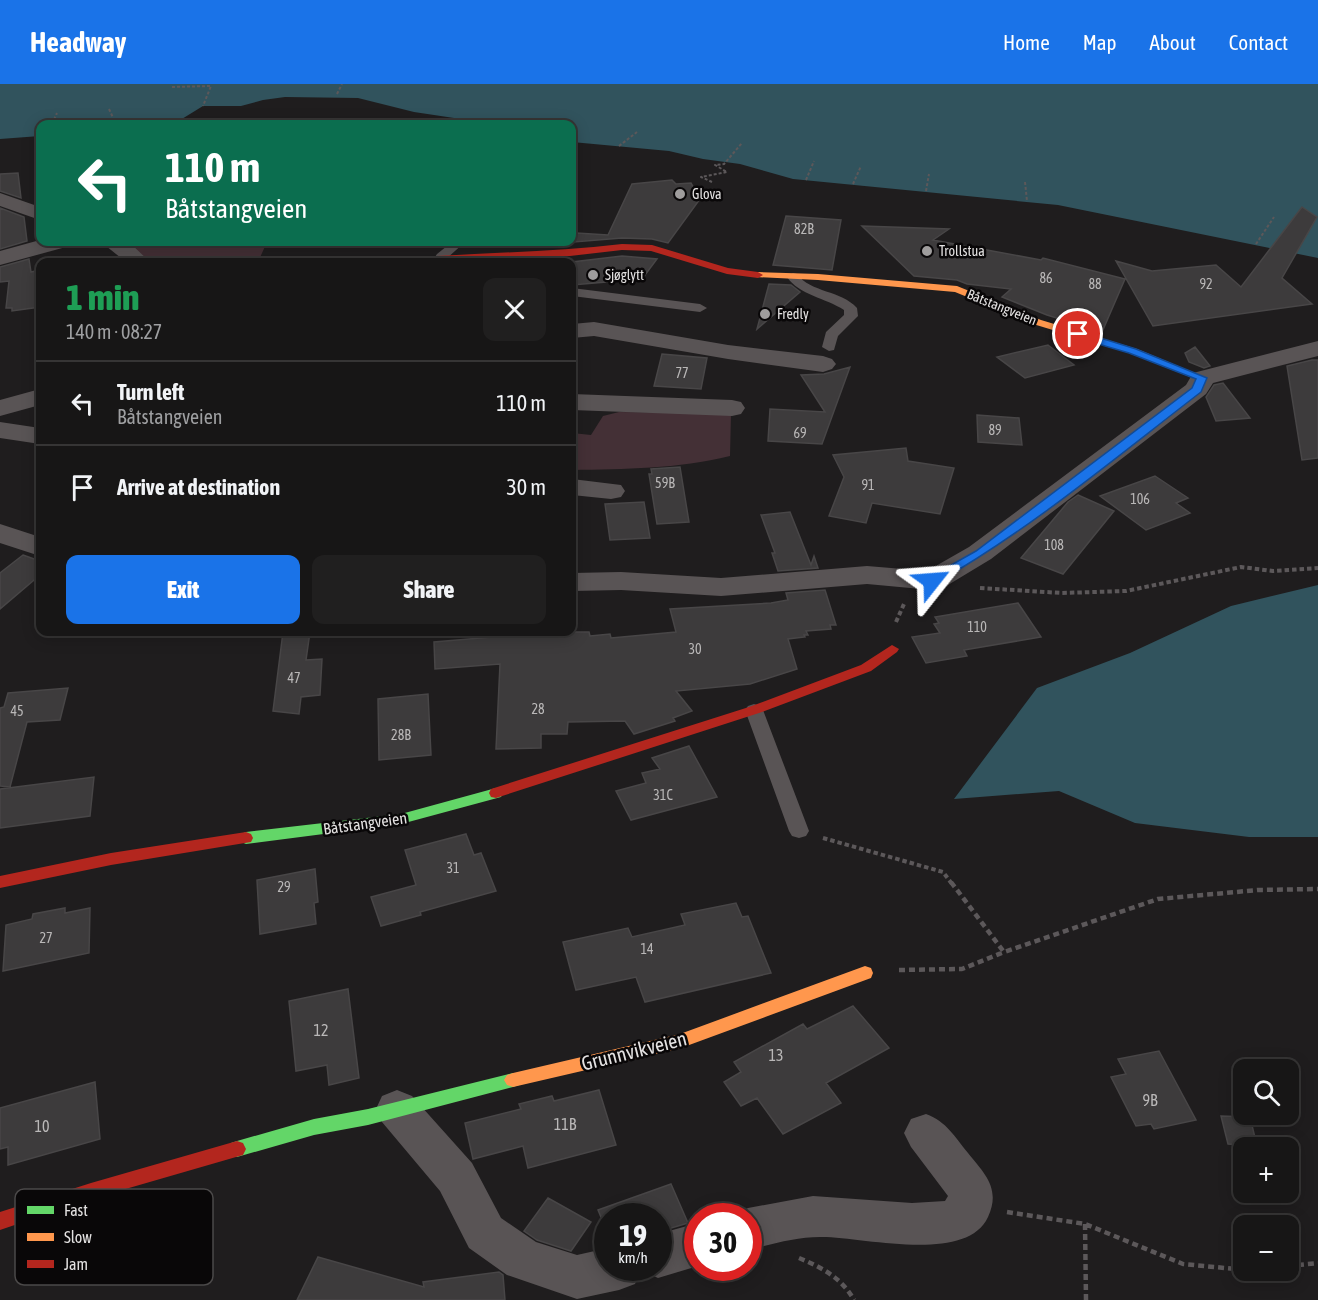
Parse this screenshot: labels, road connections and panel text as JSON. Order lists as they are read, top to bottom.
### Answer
{
  "streets": {
    "street": ["Båtstangveien", "Grunnvikveien"]
  },
  "places": [
    "Glova",
    "Trollstua",
    "Sjøglytt",
    "Fredly"
  ],
  "house_numbers": [
    "82B",
    "86",
    "88",
    "92",
    "77",
    "89",
    "69",
    "59B",
    "91",
    "106",
    "108",
    "110",
    "30",
    "47",
    "28",
    "45",
    "28B",
    "31C",
    "31",
    "29",
    "27",
    "14",
    "12",
    "13",
    "9B",
    "11B",
    "10"
  ],
  "legend": ["Fast", "Slow", "Jam"],
  "page": {
    "header": "Headway",
    "nav": [
      "Home",
      "Map",
      "About",
      "Contact"
    ],
    "turn": ["110 m", "Båtstangveien"],
    "heading": ["1 min", "140 m · 08:27"],
    "list": [
      {
        "name": "Turn left",
        "note": "Båtstangveien",
        "value": "110 m"
      },
      {
        "name": "Arrive at destination",
        "value": "30 m"
      }
    ],
    "buttons": ["Exit", "Share"],
    "map_buttons": ["+", "−"],
    "speed": "19 km/h",
    "limit": "30"
  }
}
